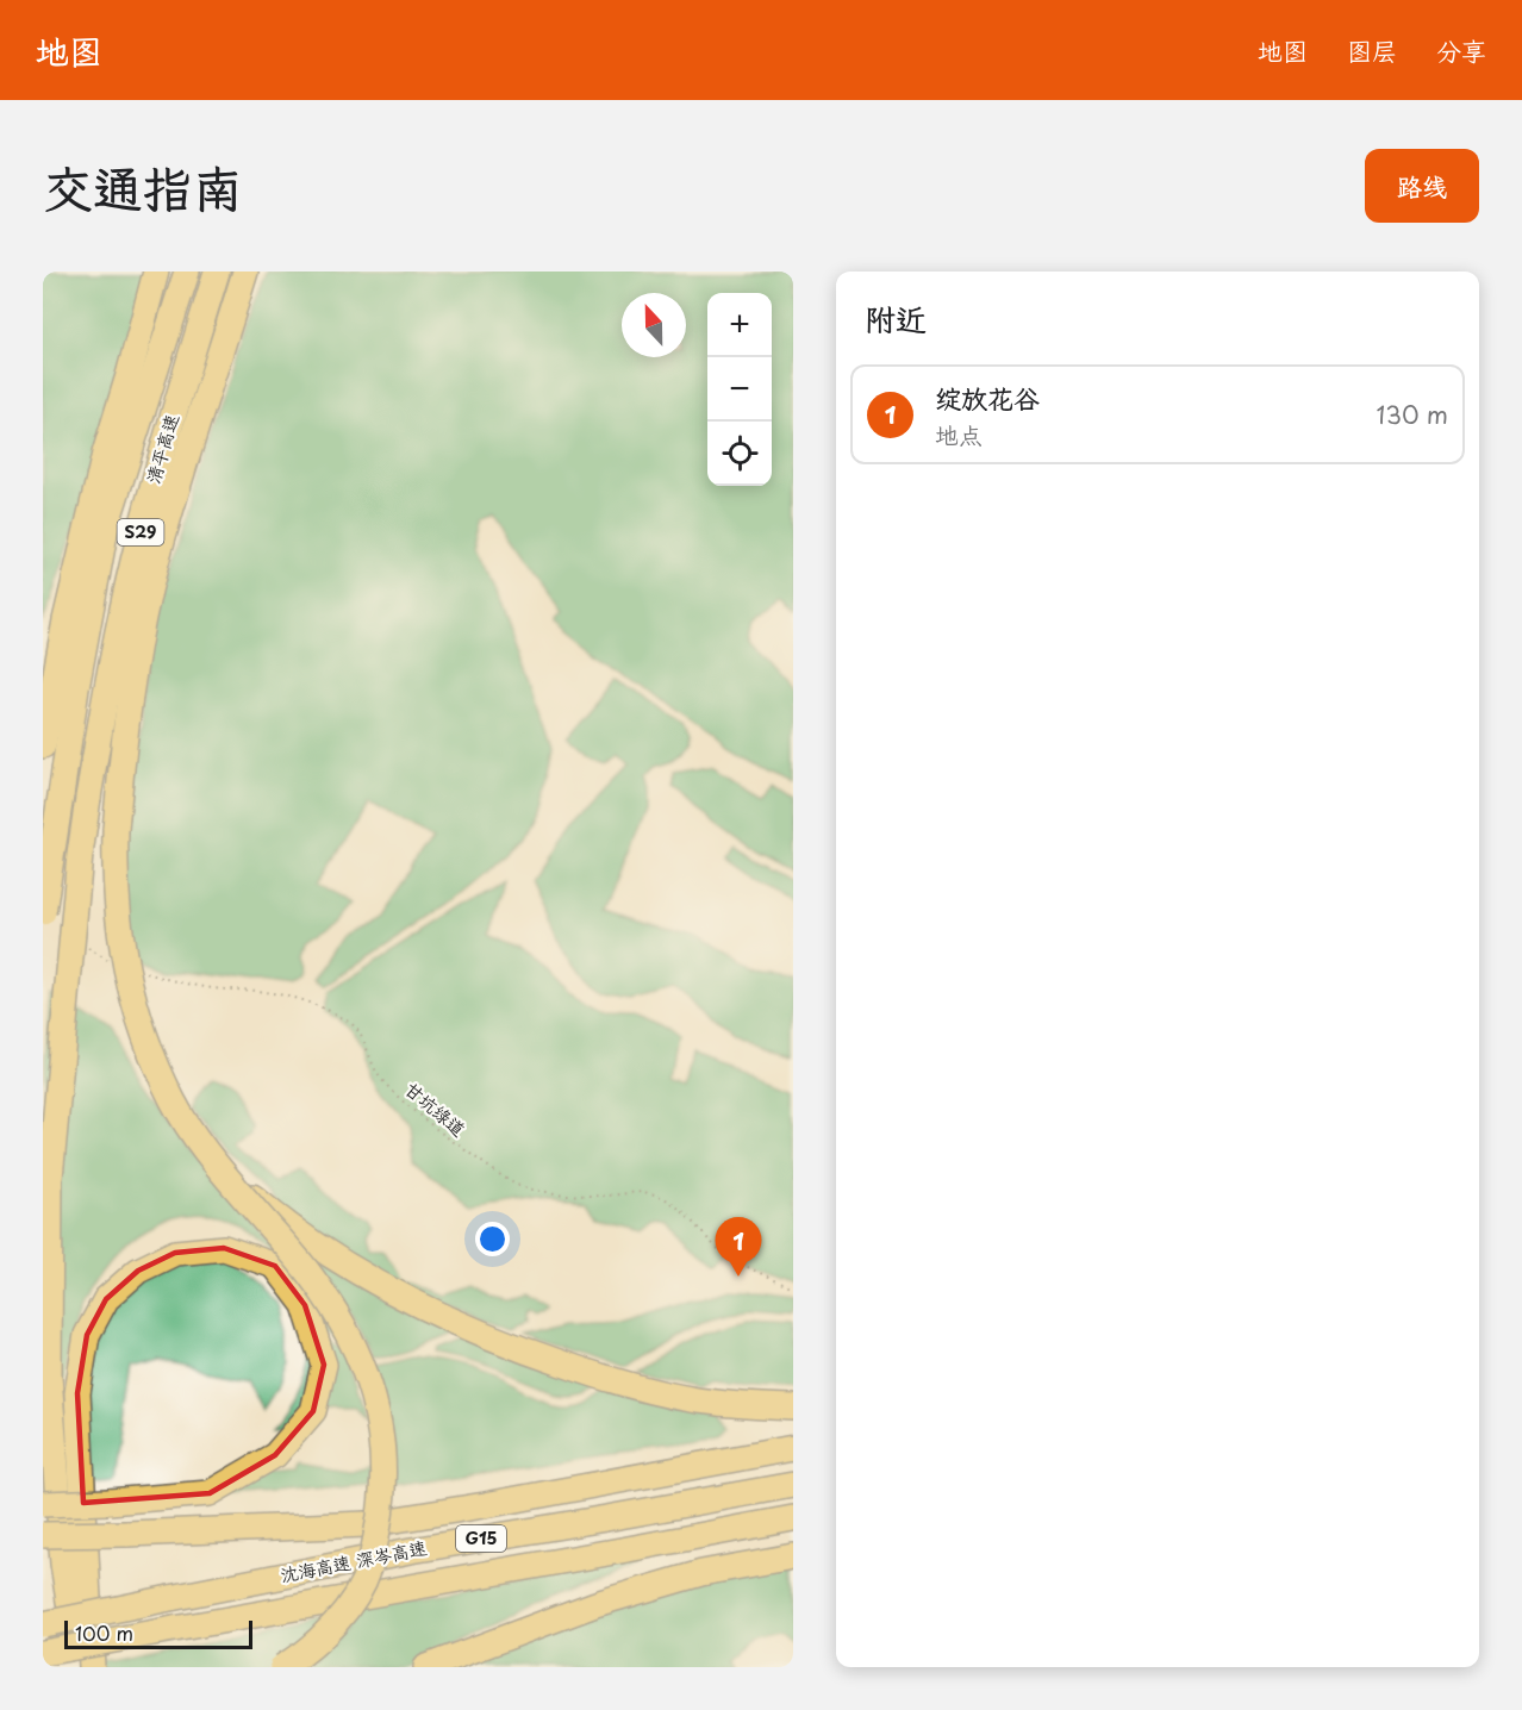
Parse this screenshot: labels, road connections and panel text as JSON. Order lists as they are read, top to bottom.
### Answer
{
  "streets": {
    "highway": [
      "清平高速",
      "S29",
      "G15",
      "沈海高速 深岑高速"
    ],
    "path": ["甘坑绿道"]
  },
  "scale_bar": "100 m",
  "north": "top",
  "page": {
    "header": "地图",
    "nav": ["地图", "图层", "分享"],
    "title": "交通指南",
    "buttons": "路线",
    "heading": "附近",
    "map_buttons": ["+", "−"],
    "list": [
      {
        "mark": "1",
        "name": "绽放花谷",
        "note": "地点",
        "value": "130 m"
      }
    ],
    "pins": "1",
    "scale": "100 m"
  }
}
